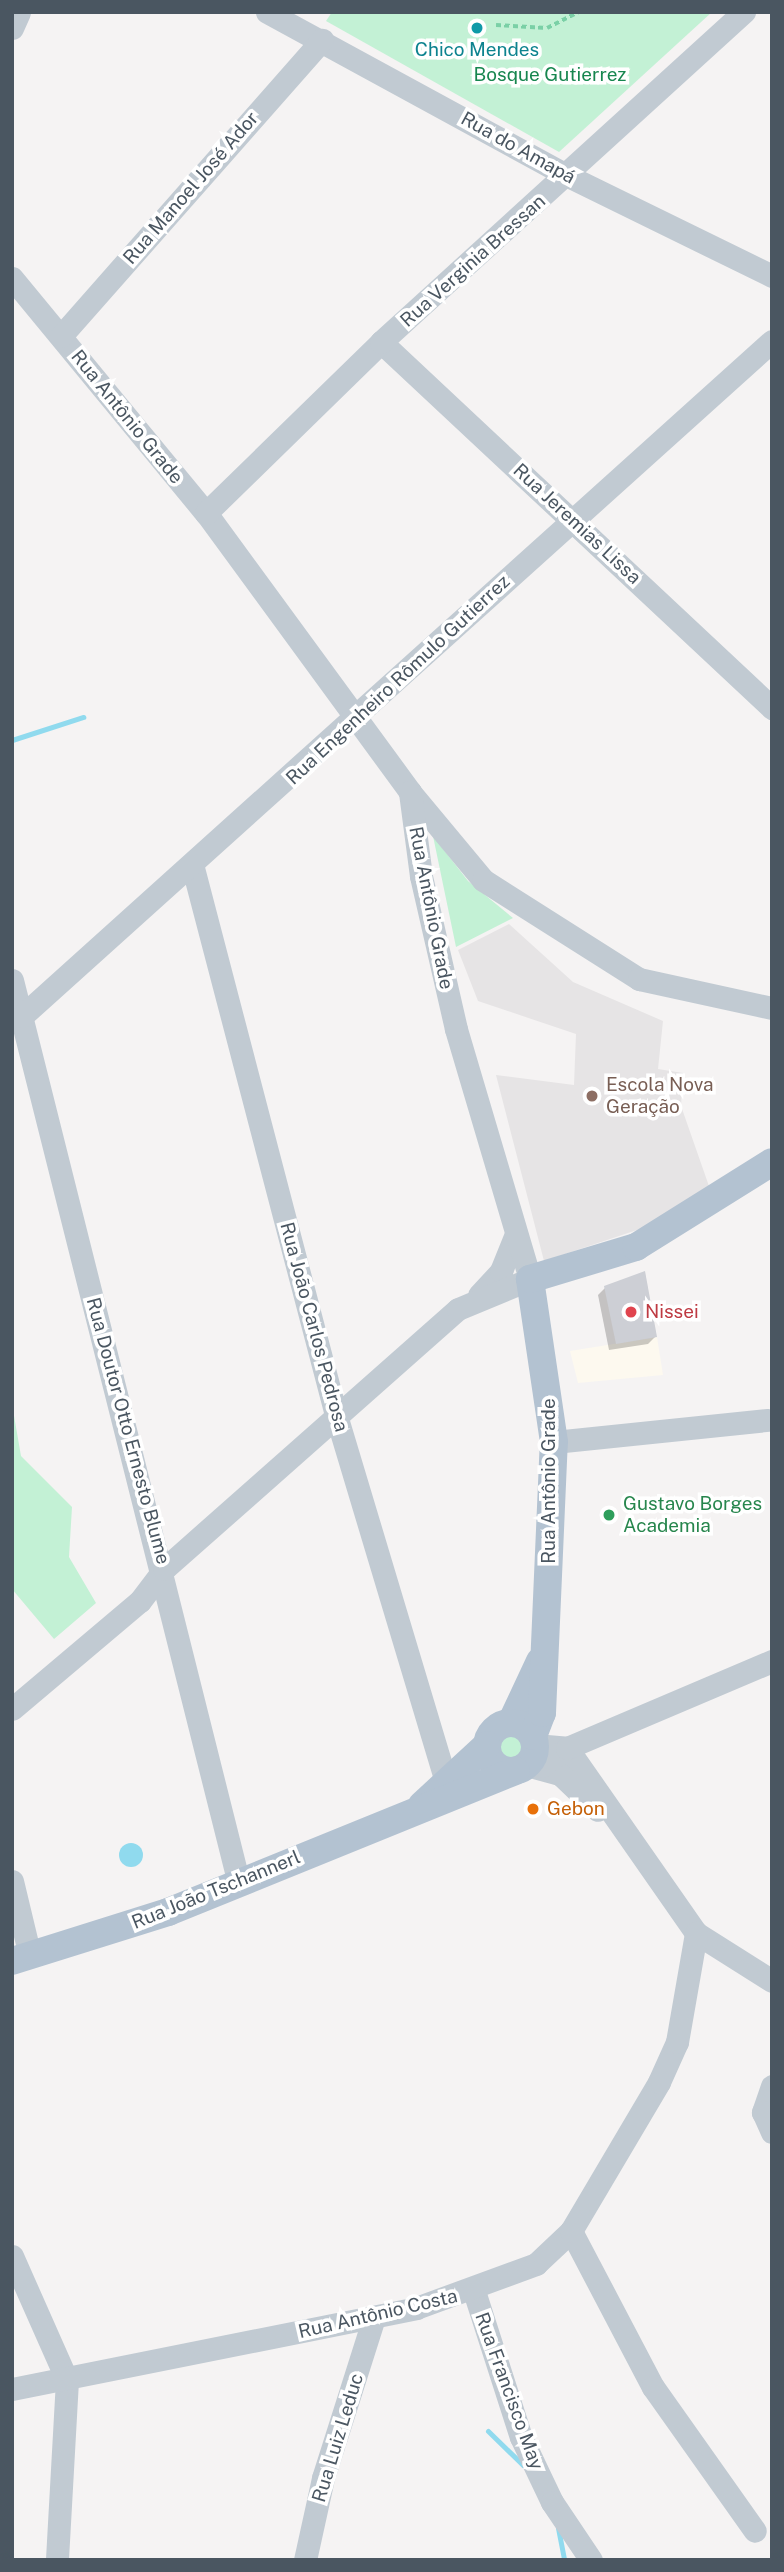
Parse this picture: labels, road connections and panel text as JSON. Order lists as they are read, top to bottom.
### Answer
{
  "streets": {
    "main road": ["Rua Antônio Grade", "Rua João Tschannerl"],
    "street": [
      "Rua do Amapá",
      "Rua Manoel José Ador",
      "Rua Verginia Bressan",
      "Rua Jeremias Lissa",
      "Rua Engenheiro Rômulo Gutierrez",
      "Rua João Carlos Pedrosa",
      "Rua Doutor Otto Ernesto Blume",
      "Rua Antônio Costa",
      "Rua Francisco May",
      "Rua Luiz Leduc"
    ]
  },
  "crossings": [
    ["Rua do Amapá", "Rua Manoel José Ador"],
    ["Rua do Amapá", "Rua Verginia Bressan"],
    ["Rua Manoel José Ador", "Rua Antônio Grade"],
    ["Rua Verginia Bressan", "Rua Antônio Grade"],
    ["Rua Verginia Bressan", "Rua Jeremias Lissa"],
    ["Rua Antônio Grade", "Rua Engenheiro Rômulo Gutierrez"],
    ["Rua Antônio Grade", "Rua João Tschannerl"],
    ["Rua Jeremias Lissa", "Rua Engenheiro Rômulo Gutierrez"],
    ["Rua Engenheiro Rômulo Gutierrez", "Rua João Carlos Pedrosa"],
    ["Rua Engenheiro Rômulo Gutierrez", "Rua Doutor Otto Ernesto Blume"],
    ["Rua João Carlos Pedrosa", "Rua João Tschannerl"],
    ["Rua Doutor Otto Ernesto Blume", "Rua João Tschannerl"],
    ["Rua Antônio Costa", "Rua Francisco May"],
    ["Rua Antônio Costa", "Rua Luiz Leduc"]
  ],
  "parks": ["Bosque Gutierrez"],
  "places": [
    "Chico Mendes",
    "Escola Nova Geração",
    "Nissei",
    "Gustavo Borges Academia",
    "Gebon"
  ]
}
